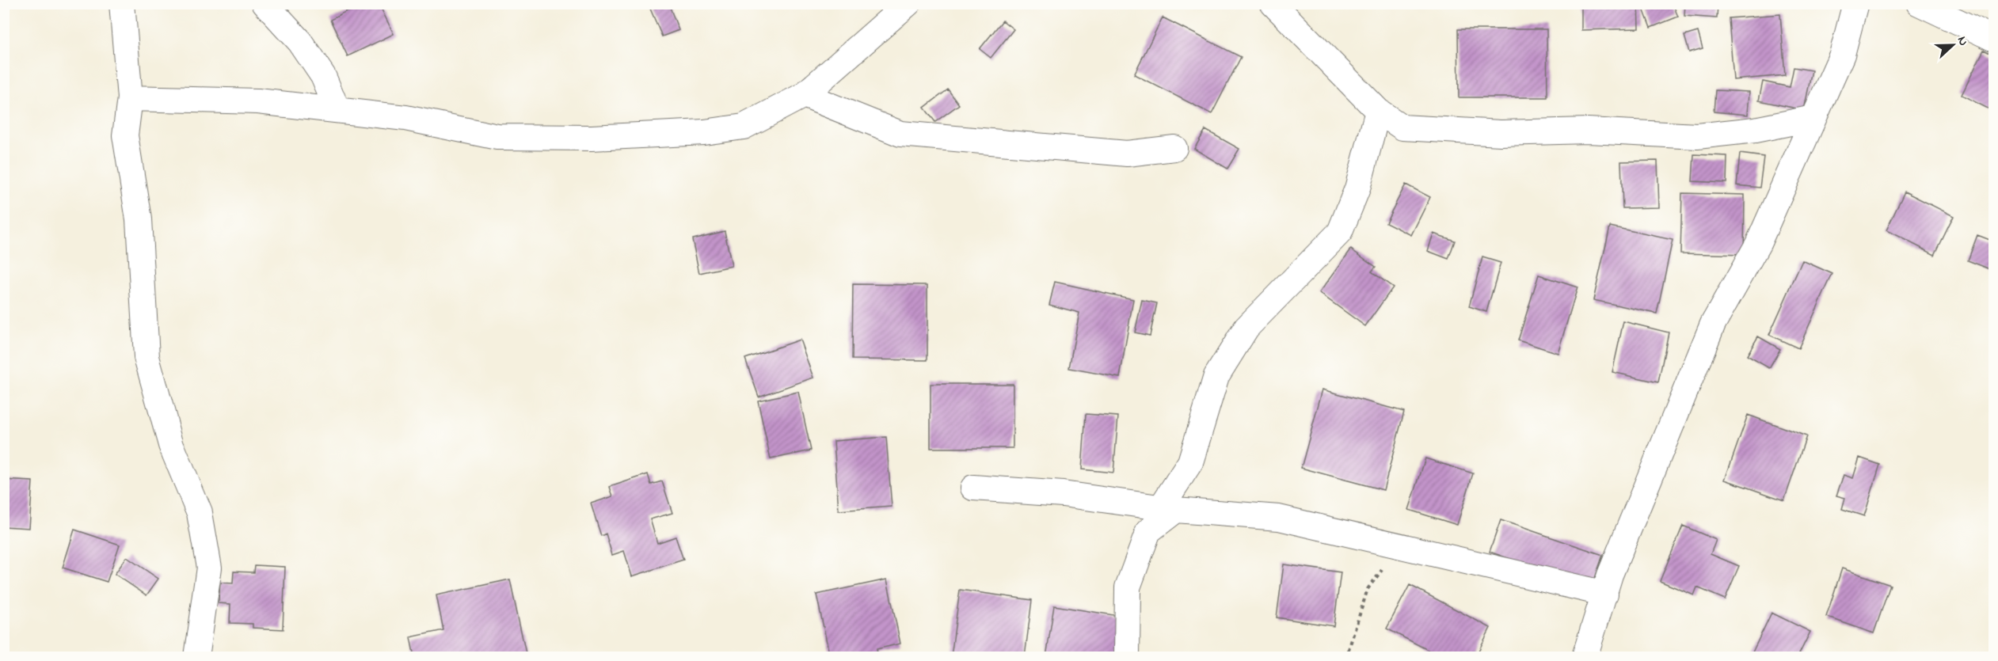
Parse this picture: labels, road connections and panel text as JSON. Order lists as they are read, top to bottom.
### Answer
{
  "north": "right"
}
